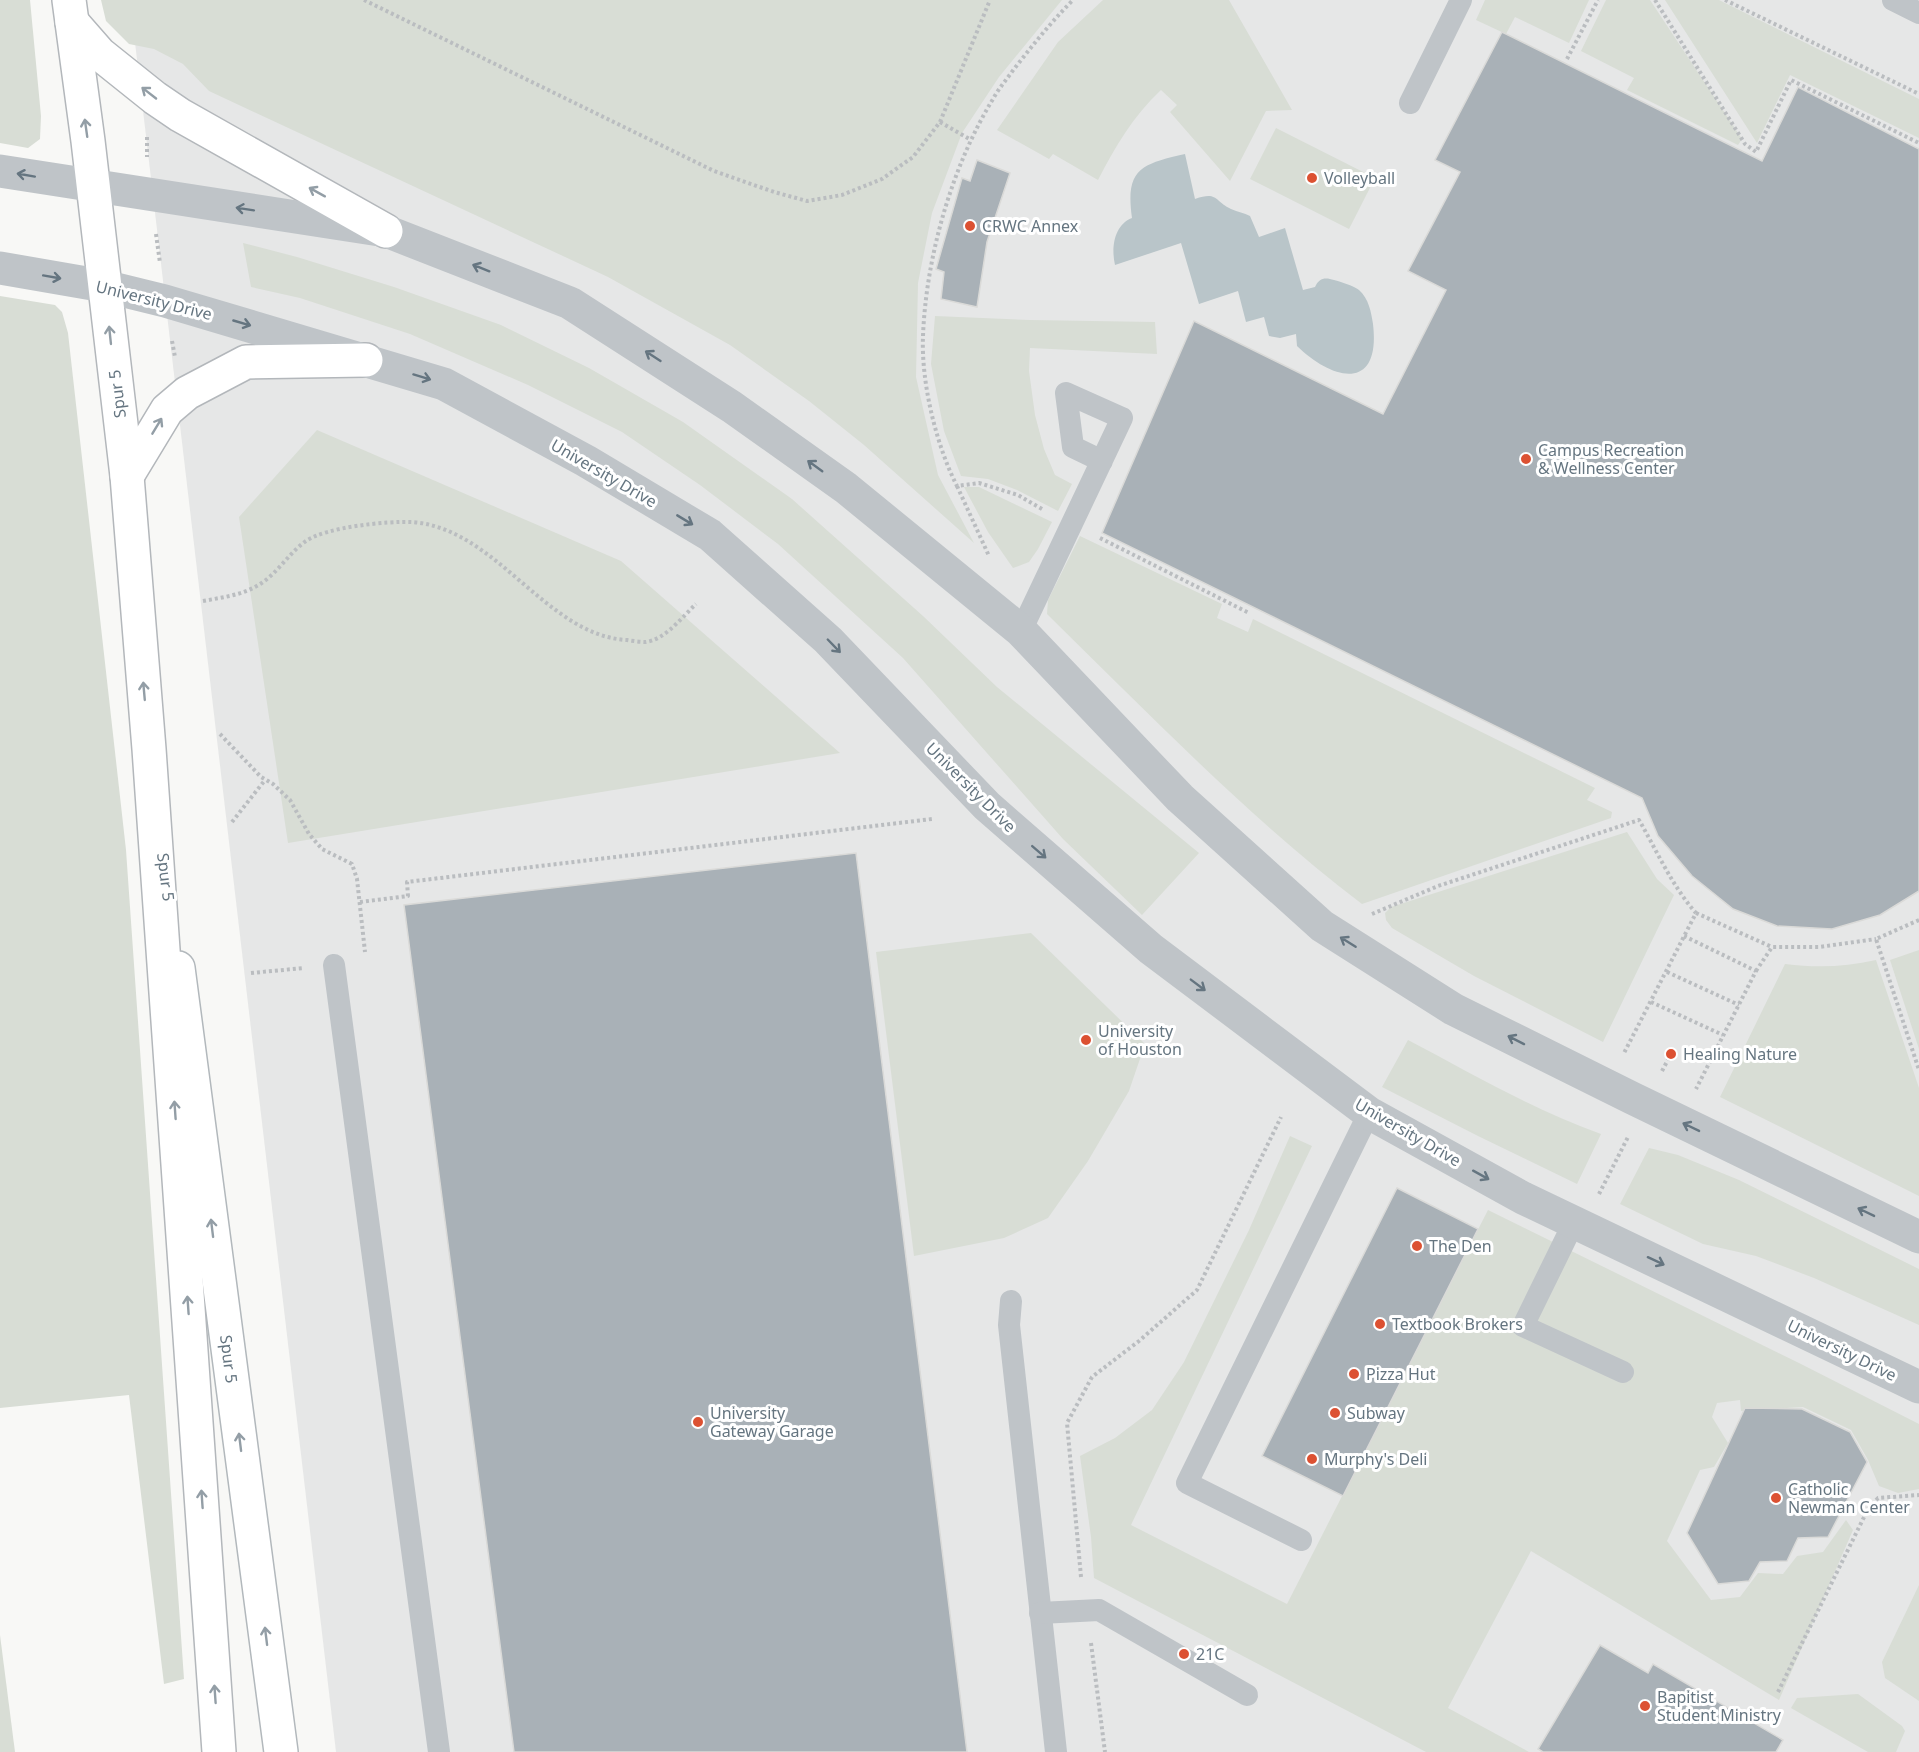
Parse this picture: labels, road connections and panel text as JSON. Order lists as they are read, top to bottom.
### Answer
{
  "streets": {
    "main road": ["Spur 5"],
    "street": ["University Drive"]
  },
  "crossings": [
    ["University Drive", "Spur 5"]
  ],
  "places": [
    "Volleyball",
    "CRWC Annex",
    "Campus Recreation & Wellness Center",
    "University of Houston",
    "Healing Nature",
    "The Den",
    "Textbook Brokers",
    "Pizza Hut",
    "Subway",
    "University Gateway Garage",
    "Murphy's Deli",
    "Catholic Newman Center",
    "21C",
    "Bapitist Student Ministry"
  ]
}
